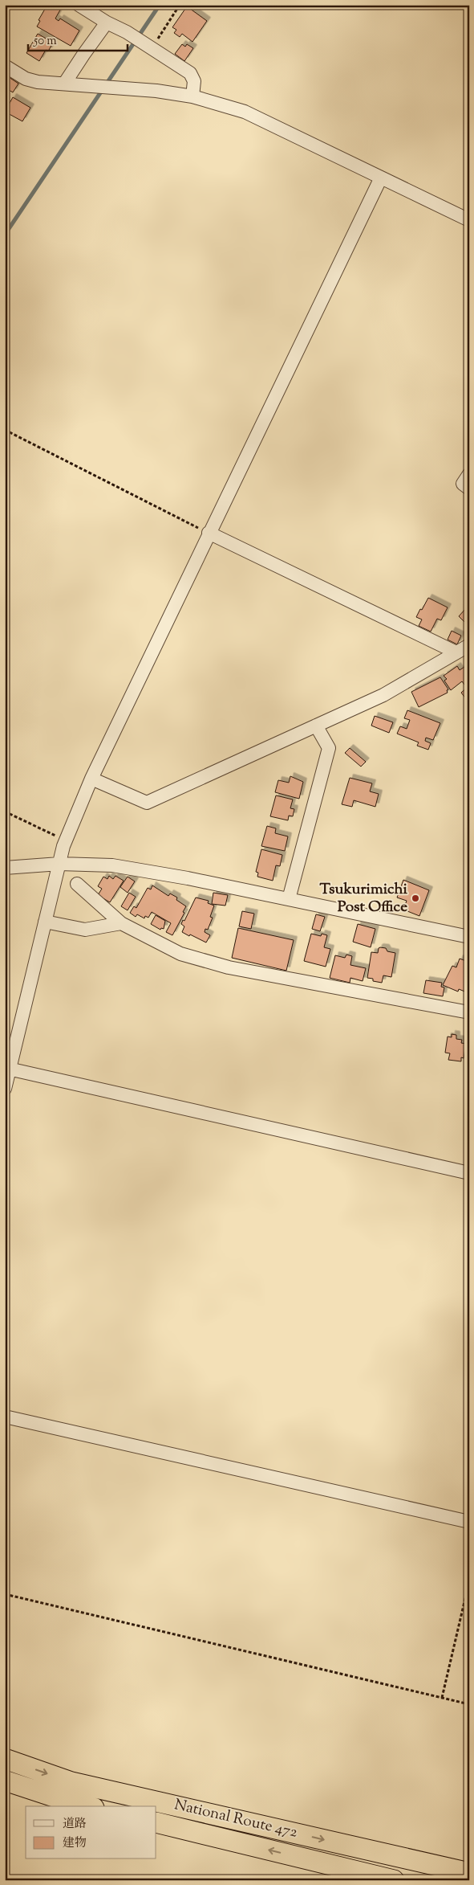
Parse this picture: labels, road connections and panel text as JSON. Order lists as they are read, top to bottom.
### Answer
{
  "streets": {
    "highway": ["National Route 472"]
  },
  "places": ["Tsukurimichi Post Office"],
  "legend": ["道路", "建物"],
  "scale_bar": "50 m"
}
